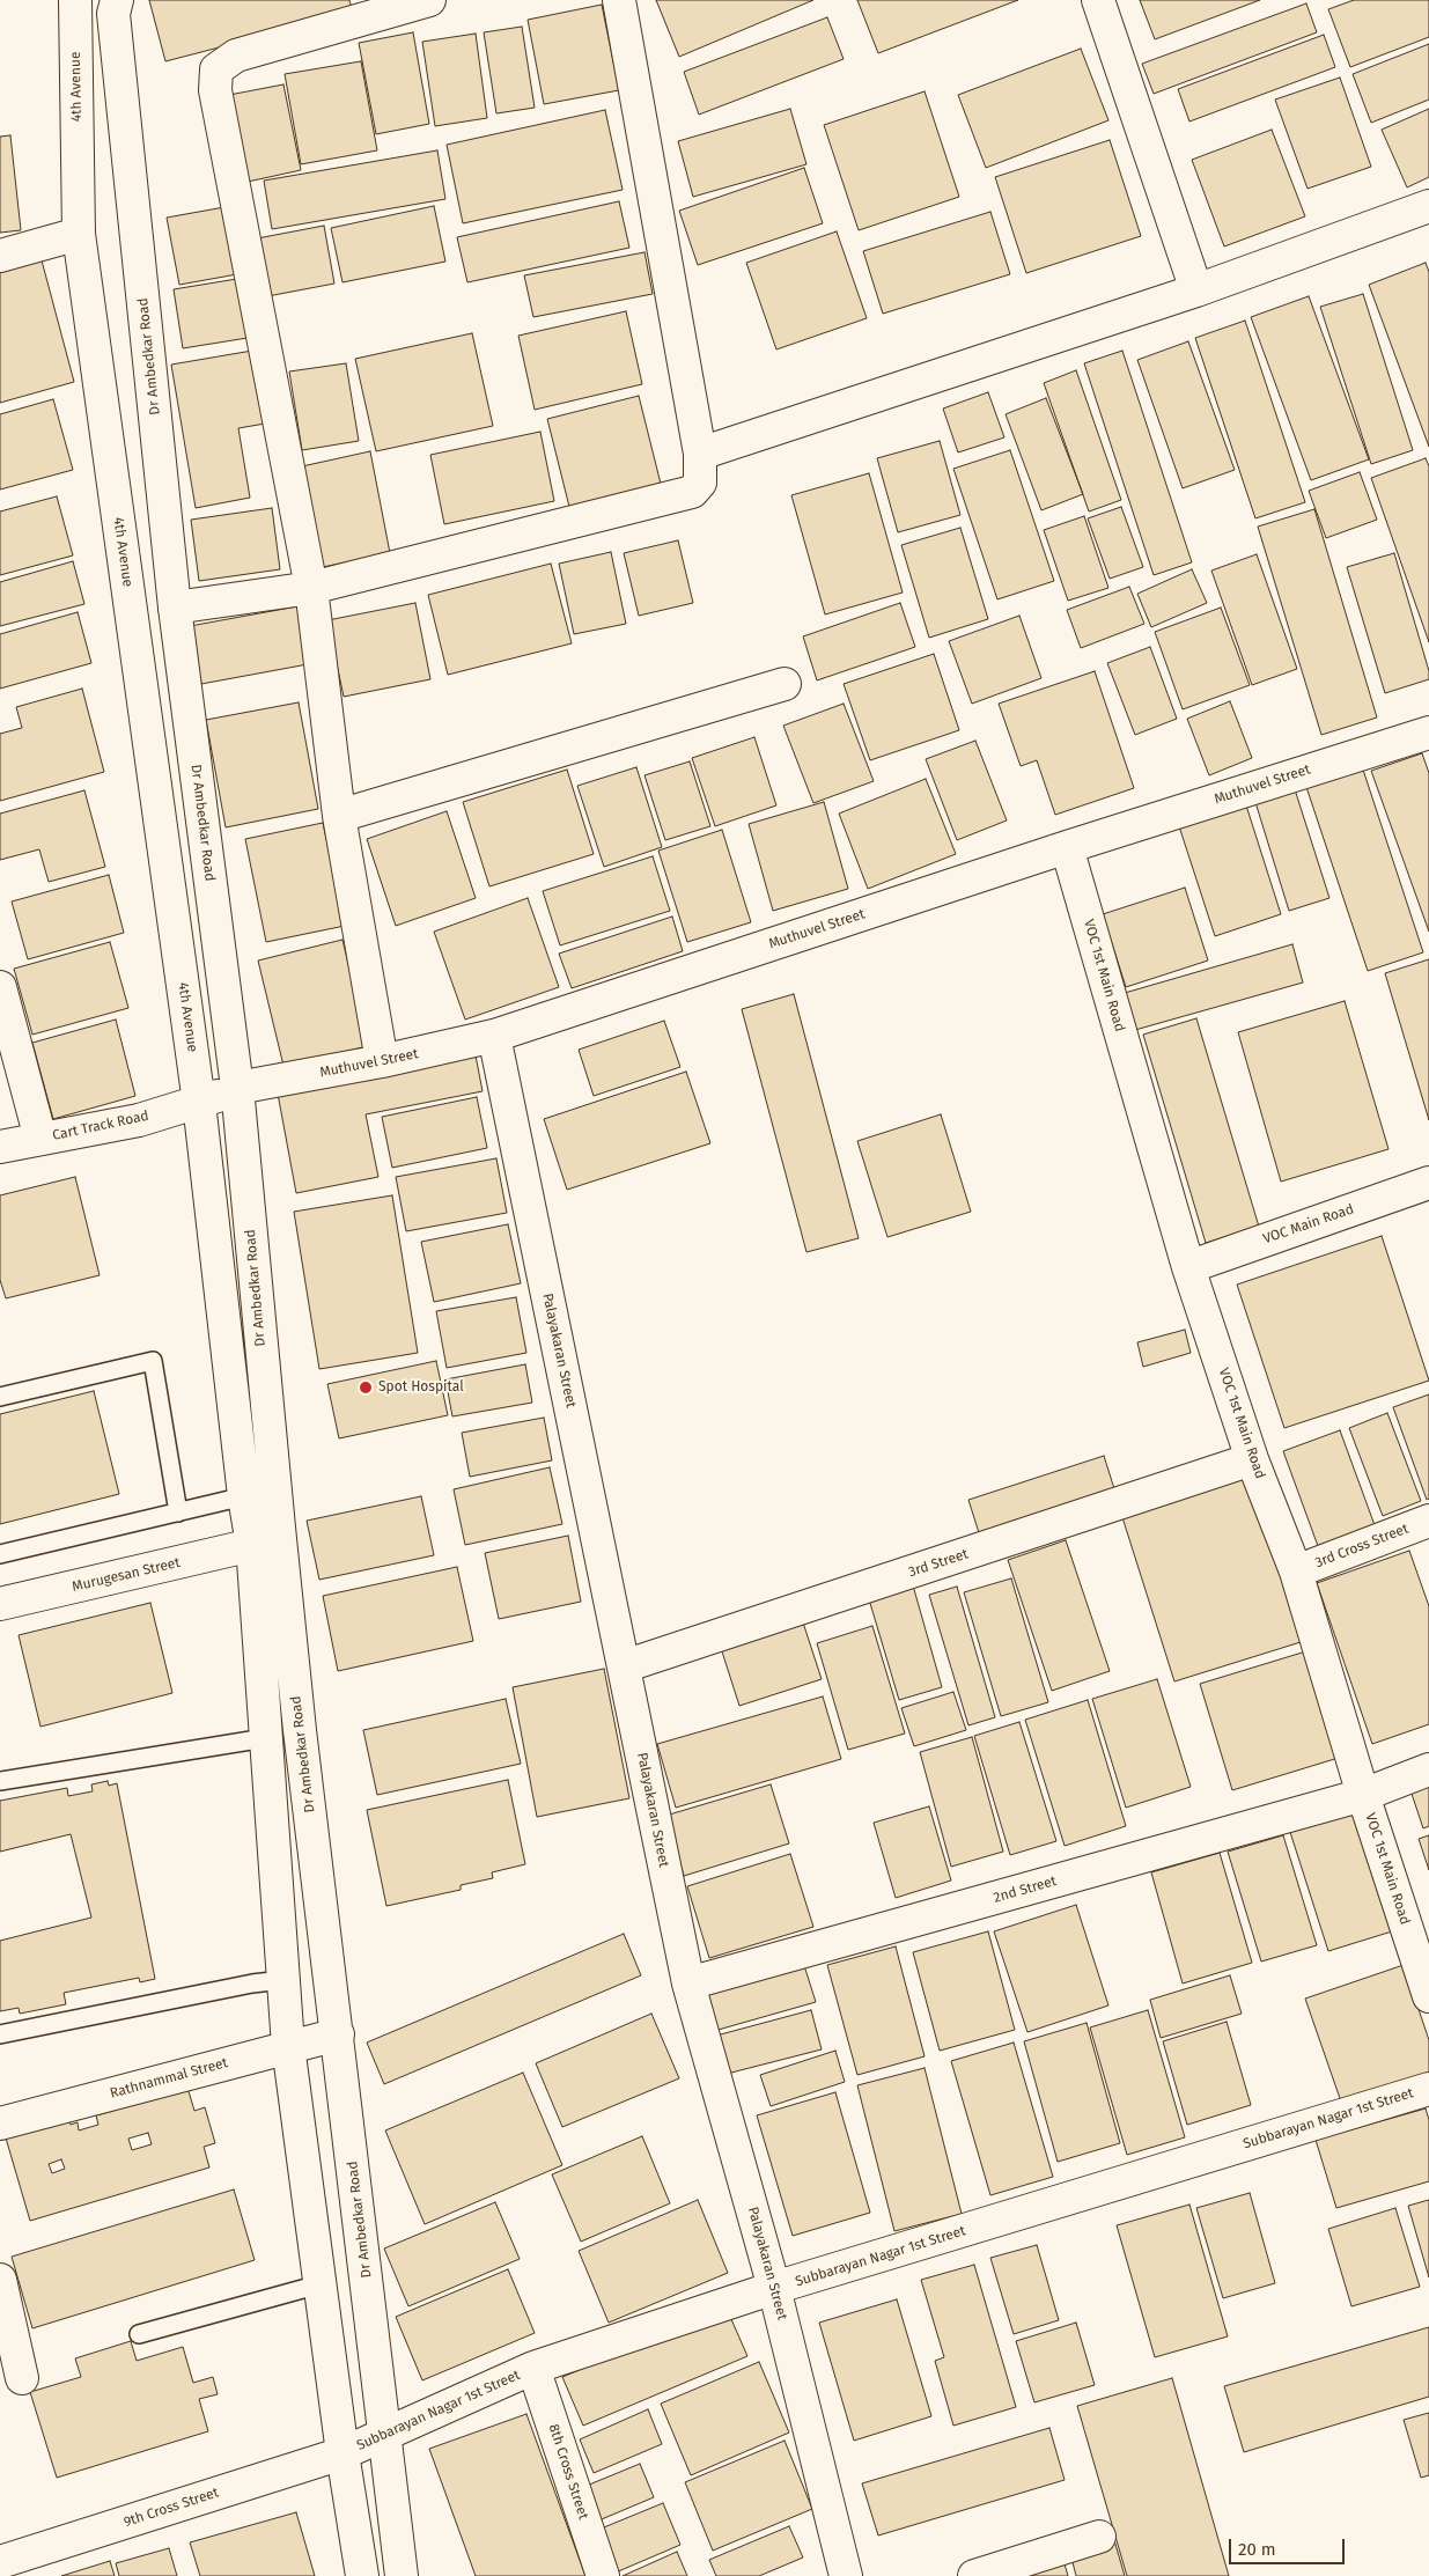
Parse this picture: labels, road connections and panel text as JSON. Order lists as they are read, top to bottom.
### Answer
{
  "streets": {
    "street": [
      "4th Avenue",
      "Dr Ambedkar Road",
      "Muthuvel Street",
      "VOC 1st Main Road",
      "Cart Track Road",
      "VOC Main Road",
      "Palayakaran Street",
      "3rd Cross Street",
      "3rd Street",
      "Murugesan Street",
      "2nd Street",
      "Rathnammal Street",
      "Subbarayan Nagar 1st Street",
      "8th Cross Street",
      "9th Cross Street"
    ]
  },
  "crossings": [
    ["4th Avenue", "Muthuvel Street"],
    ["4th Avenue", "Cart Track Road"],
    ["Dr Ambedkar Road", "Muthuvel Street"],
    ["Dr Ambedkar Road", "Rathnammal Street"],
    ["Dr Ambedkar Road", "Subbarayan Nagar 1st Street"],
    ["Muthuvel Street", "VOC 1st Main Road"],
    ["Muthuvel Street", "Cart Track Road"],
    ["Muthuvel Street", "Palayakaran Street"],
    ["VOC 1st Main Road", "VOC Main Road"],
    ["VOC 1st Main Road", "3rd Cross Street"],
    ["VOC 1st Main Road", "3rd Street"],
    ["VOC 1st Main Road", "2nd Street"],
    ["Palayakaran Street", "3rd Street"],
    ["Palayakaran Street", "2nd Street"],
    ["Palayakaran Street", "Subbarayan Nagar 1st Street"],
    ["Subbarayan Nagar 1st Street", "8th Cross Street"],
    ["Subbarayan Nagar 1st Street", "9th Cross Street"]
  ],
  "places": ["Spot Hospital"],
  "scale_bar": "20 m"
}
